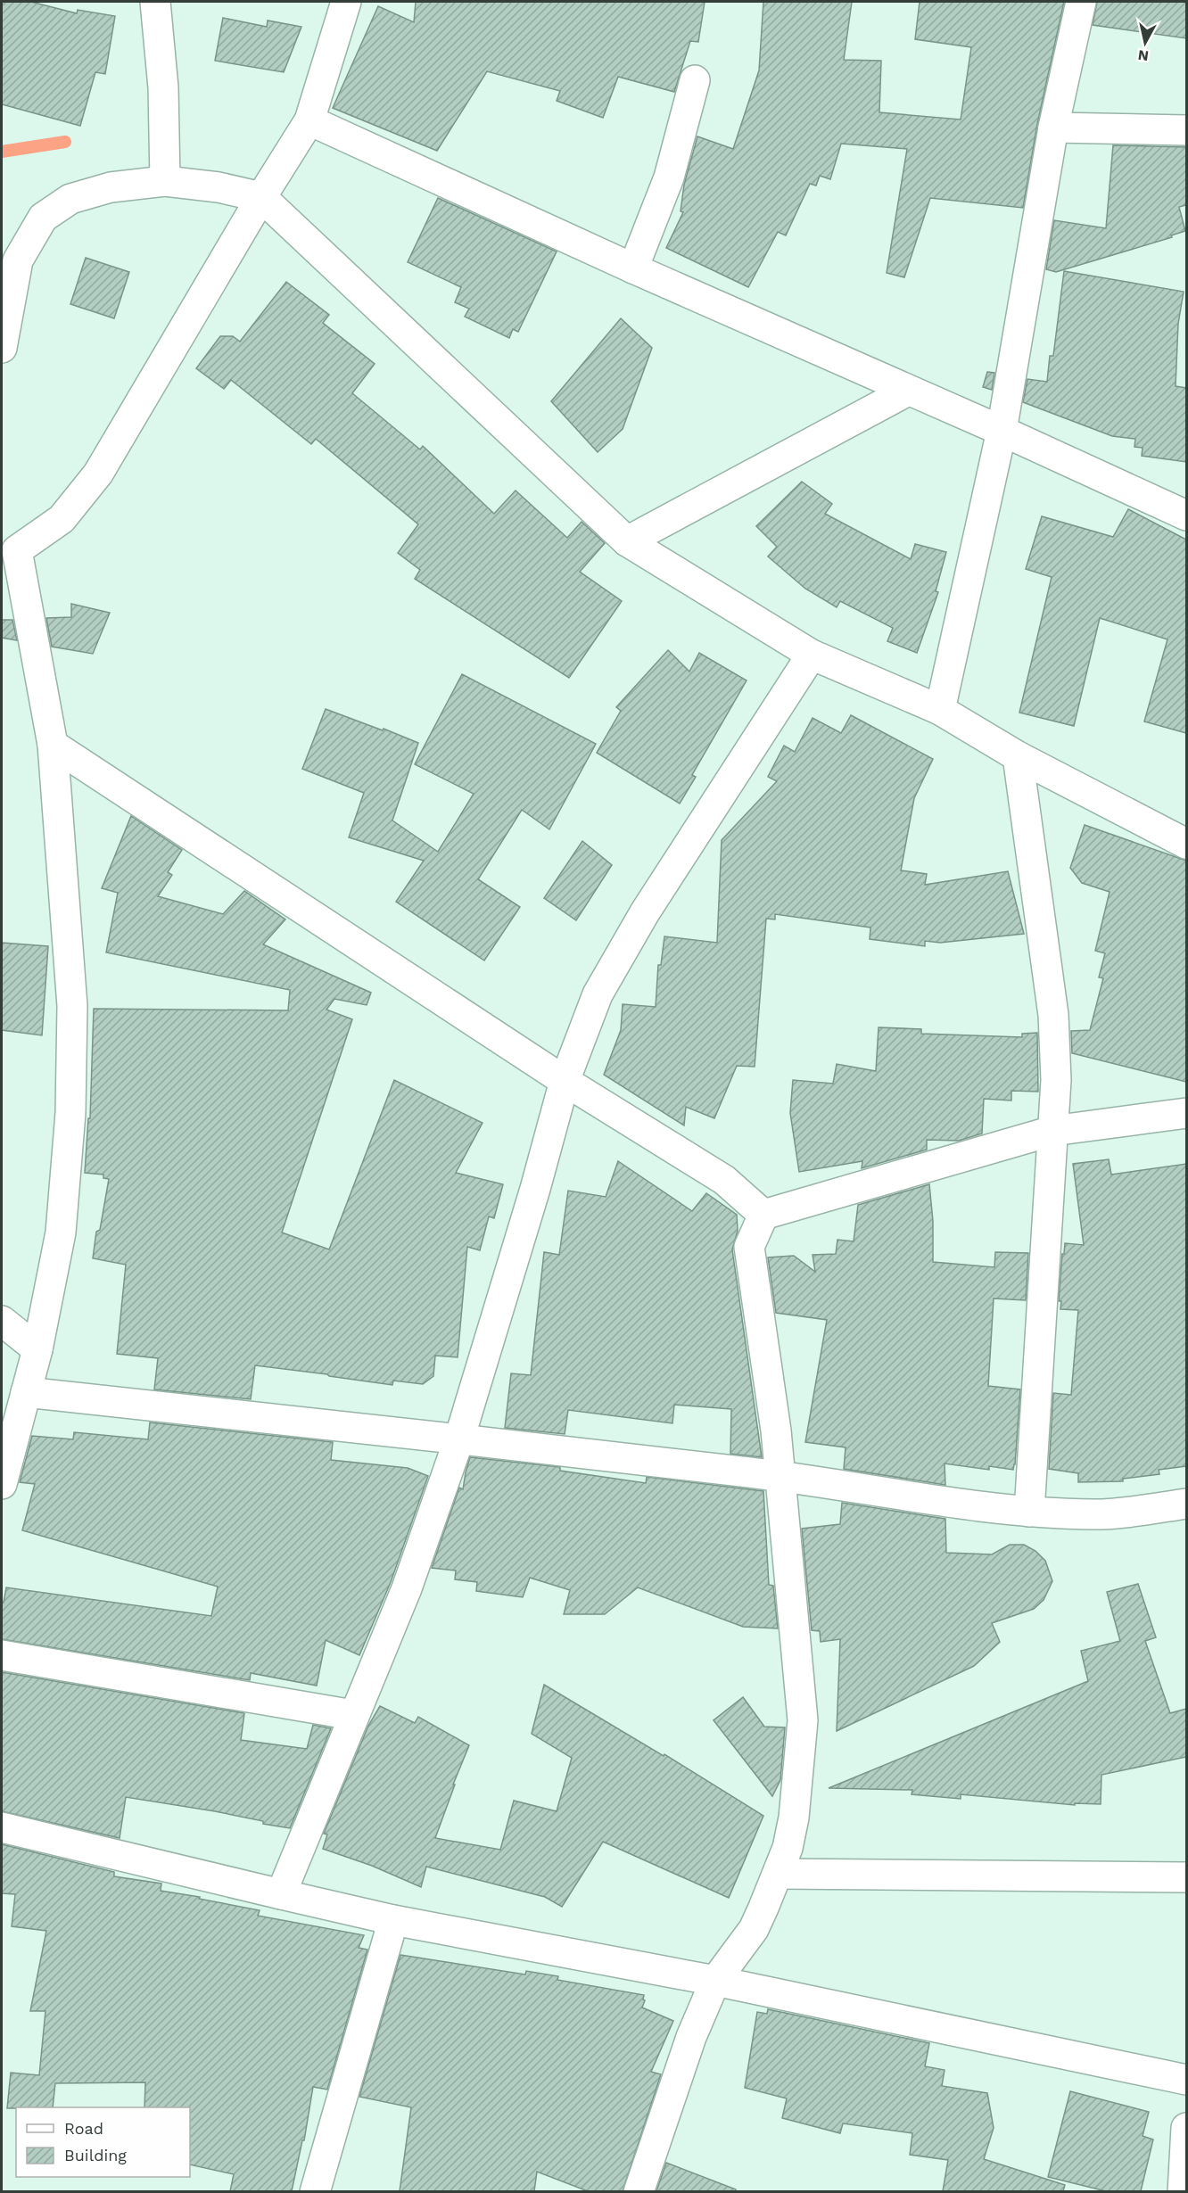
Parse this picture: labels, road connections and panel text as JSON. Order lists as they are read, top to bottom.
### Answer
{
  "legend": ["Road", "Building"],
  "north": "bottom"
}
